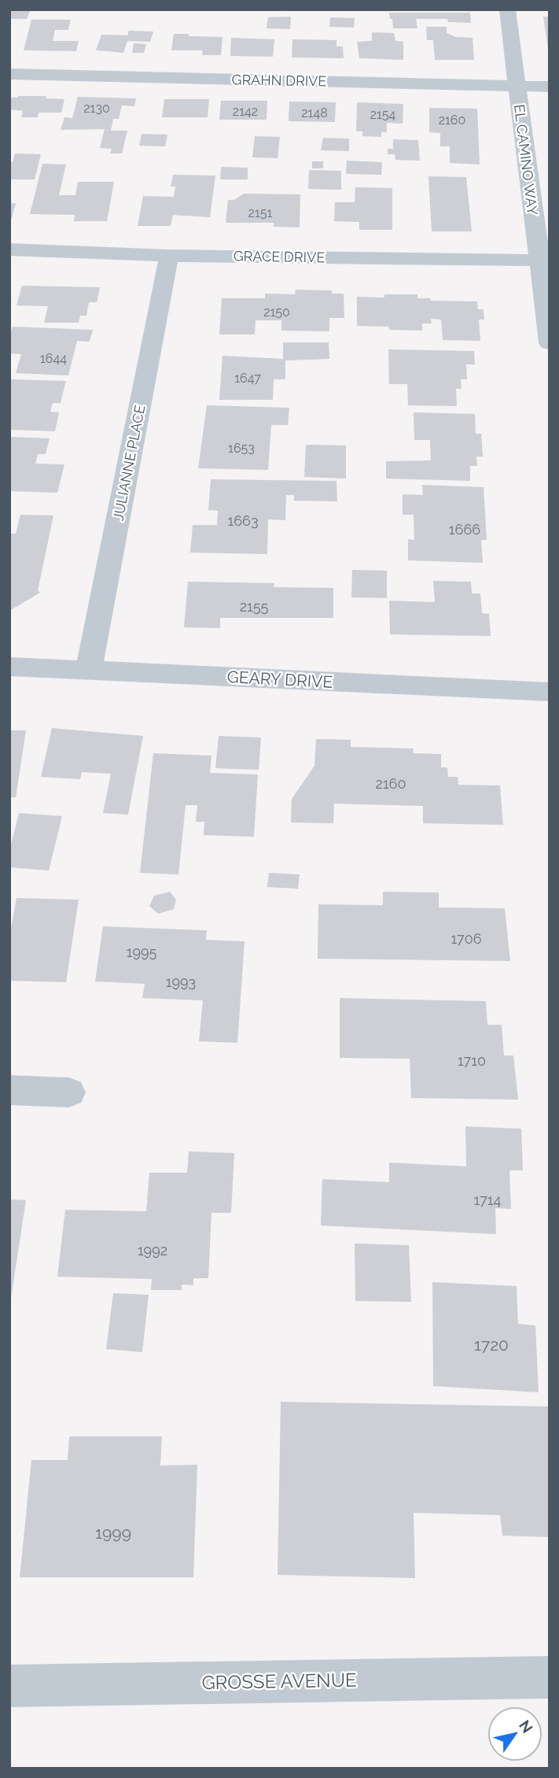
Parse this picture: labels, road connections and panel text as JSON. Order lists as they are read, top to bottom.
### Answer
{
  "streets": {
    "street": [
      "GRAHN DRIVE",
      "EL CAMINO WAY",
      "GRACE DRIVE",
      "JULIANNE PLACE",
      "GEARY DRIVE",
      "GROSSE AVENUE"
    ]
  },
  "crossings": [
    ["GRAHN DRIVE", "EL CAMINO WAY"],
    ["EL CAMINO WAY", "GRACE DRIVE"],
    ["GRACE DRIVE", "JULIANNE PLACE"],
    ["JULIANNE PLACE", "GEARY DRIVE"]
  ],
  "house_numbers": [
    "2130",
    "2142",
    "2148",
    "2154",
    "2160",
    "2151",
    "2150",
    "1644",
    "1647",
    "1653",
    "1663",
    "1666",
    "2155",
    "2160",
    "1706",
    "1995",
    "1993",
    "1710",
    "1714",
    "1992",
    "1720",
    "1999"
  ],
  "north": "top right"
}
